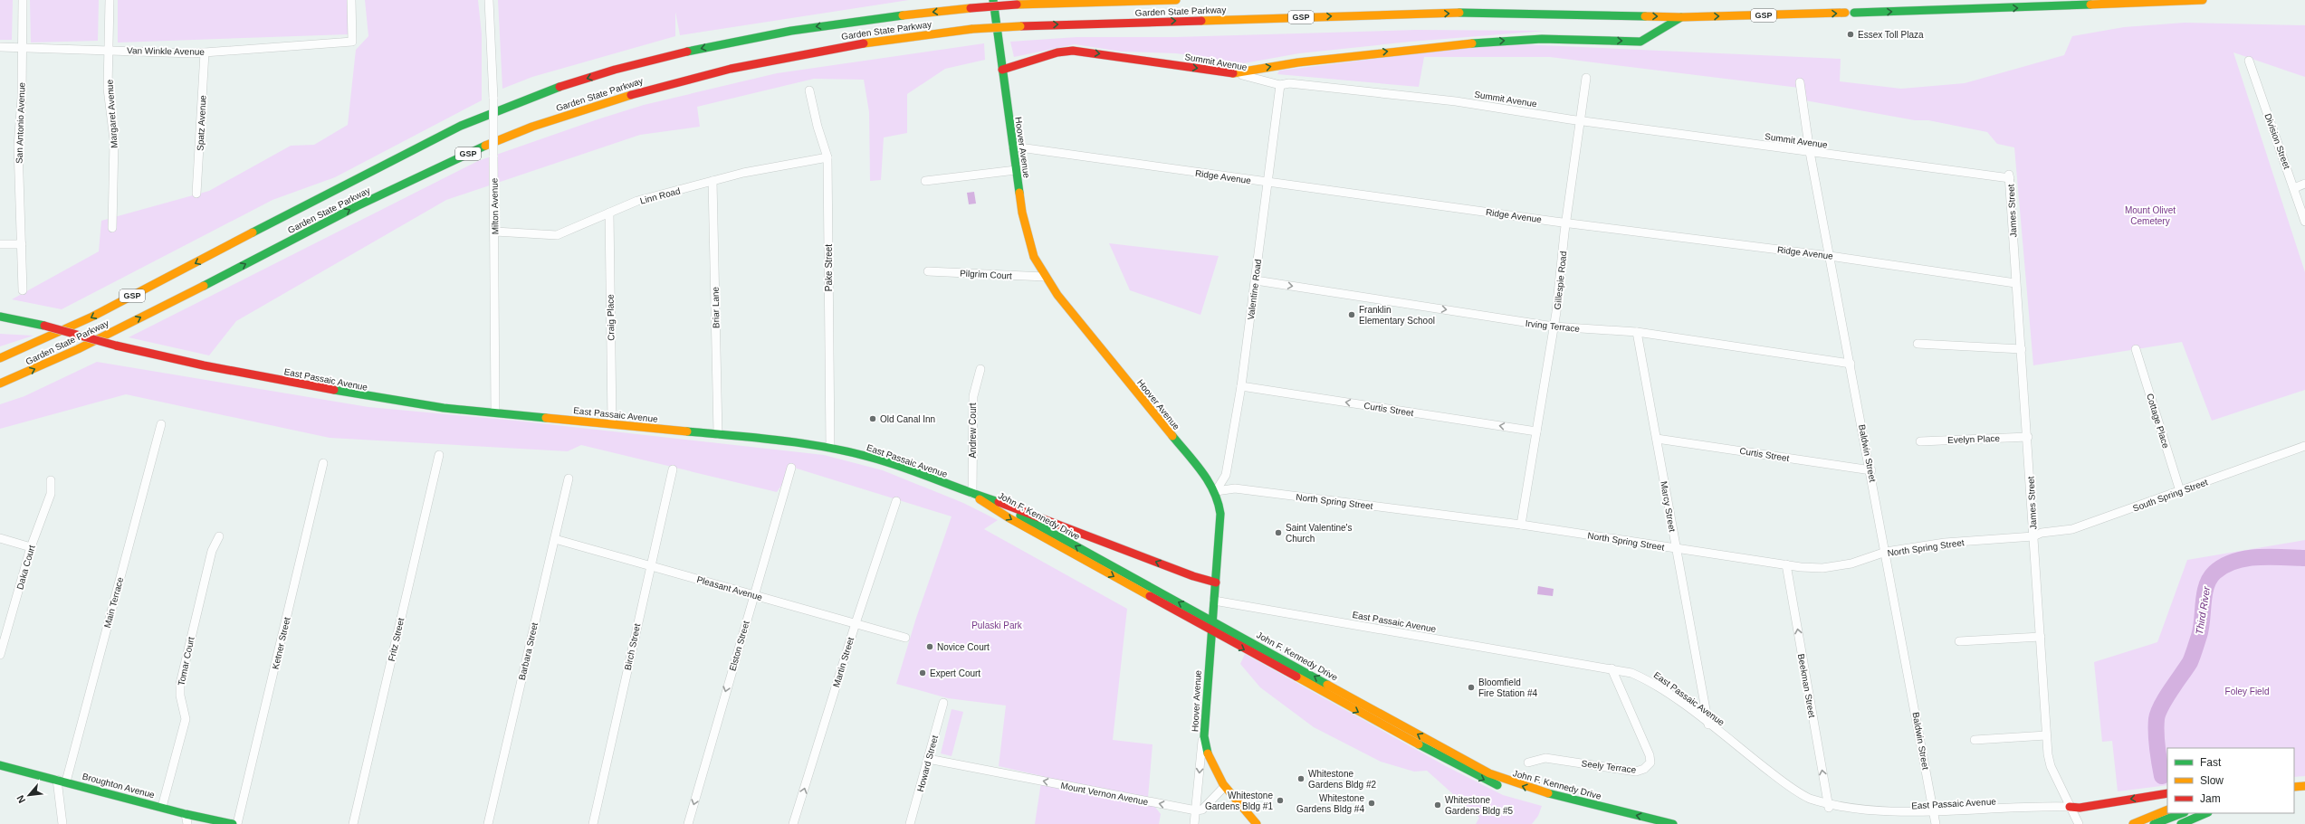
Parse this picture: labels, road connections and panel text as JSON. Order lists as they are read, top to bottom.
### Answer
{
  "streets": {
    "main road": [
      "Garden State Parkway",
      "GSP",
      "Summit Avenue",
      "Hoover Avenue",
      "East Passaic Avenue",
      "John F. Kennedy Drive",
      "Broughton Avenue"
    ],
    "street": [
      "Van Winkle Avenue",
      "Margaret Avenue",
      "San Antonio Avenue",
      "Spatz Avenue",
      "Division Street",
      "Ridge Avenue",
      "Linn Road",
      "Milton Avenue",
      "James Street",
      "Pake Street",
      "Pilgrim Court",
      "Gillespie Road",
      "Valentine Road",
      "Briar Lane",
      "Craig Place",
      "Irving Terrace",
      "Curtis Street",
      "Cottage Place",
      "Andrew Court",
      "Evelyn Place",
      "Baldwin Street",
      "South Spring Street",
      "North Spring Street",
      "Marcy Street",
      "Daka Court",
      "Pleasant Avenue",
      "Main Terrace",
      "Fritz Street",
      "Ketner Street",
      "Elston Street",
      "Birch Street",
      "Barbara Street",
      "Tomar Court",
      "Martin Street",
      "Beekman Street",
      "Howard Street",
      "Seely Terrace",
      "Mount Vernon Avenue"
    ]
  },
  "crossings": [
    ["Van Winkle Avenue", "Margaret Avenue"],
    ["Van Winkle Avenue", "San Antonio Avenue"],
    ["Van Winkle Avenue", "Spatz Avenue"],
    ["Summit Avenue", "Hoover Avenue"],
    ["Summit Avenue", "James Street"],
    ["Summit Avenue", "Gillespie Road"],
    ["Summit Avenue", "Valentine Road"],
    ["Summit Avenue", "Baldwin Street"],
    ["Hoover Avenue", "Ridge Avenue"],
    ["Hoover Avenue", "Pilgrim Court"],
    ["Hoover Avenue", "Valentine Road"],
    ["Hoover Avenue", "East Passaic Avenue"],
    ["Hoover Avenue", "North Spring Street"],
    ["Hoover Avenue", "John F. Kennedy Drive"],
    ["Ridge Avenue", "James Street"],
    ["Ridge Avenue", "Gillespie Road"],
    ["Ridge Avenue", "Valentine Road"],
    ["Ridge Avenue", "Baldwin Street"],
    ["Linn Road", "Milton Avenue"],
    ["Linn Road", "Pake Street"],
    ["Linn Road", "Briar Lane"],
    ["Linn Road", "Craig Place"],
    ["Milton Avenue", "East Passaic Avenue"],
    ["James Street", "East Passaic Avenue"],
    ["James Street", "Evelyn Place"],
    ["James Street", "South Spring Street"],
    ["James Street", "North Spring Street"],
    ["Pake Street", "East Passaic Avenue"],
    ["Gillespie Road", "Irving Terrace"],
    ["Gillespie Road", "Curtis Street"],
    ["Gillespie Road", "North Spring Street"],
    ["Valentine Road", "Irving Terrace"],
    ["Valentine Road", "Curtis Street"],
    ["Valentine Road", "North Spring Street"],
    ["Briar Lane", "East Passaic Avenue"],
    ["Craig Place", "East Passaic Avenue"],
    ["Irving Terrace", "Baldwin Street"],
    ["Irving Terrace", "Marcy Street"],
    ["East Passaic Avenue", "Andrew Court"],
    ["East Passaic Avenue", "Baldwin Street"],
    ["East Passaic Avenue", "Marcy Street"],
    ["East Passaic Avenue", "John F. Kennedy Drive"],
    ["East Passaic Avenue", "Beekman Street"],
    ["East Passaic Avenue", "Seely Terrace"],
    ["Curtis Street", "Baldwin Street"],
    ["Curtis Street", "Marcy Street"],
    ["Cottage Place", "South Spring Street"],
    ["Andrew Court", "John F. Kennedy Drive"],
    ["Baldwin Street", "North Spring Street"],
    ["South Spring Street", "North Spring Street"],
    ["North Spring Street", "Marcy Street"],
    ["North Spring Street", "Beekman Street"],
    ["Pleasant Avenue", "Elston Street"],
    ["Pleasant Avenue", "Birch Street"],
    ["Pleasant Avenue", "Barbara Street"],
    ["Pleasant Avenue", "Martin Street"],
    ["Main Terrace", "Broughton Avenue"],
    ["Tomar Court", "Broughton Avenue"],
    ["Howard Street", "Mount Vernon Avenue"]
  ],
  "one_way": [
    "Irving Terrace",
    "Curtis Street",
    "Elston Street",
    "Martin Street",
    "Beekman Street",
    "Mount Vernon Avenue"
  ],
  "water": ["Third River"],
  "parks": ["Mount Olivet Cemetery", "Pulaski Park", "Foley Field"],
  "places": [
    "Essex Toll Plaza",
    "Franklin Elementary School",
    "Old Canal Inn",
    "Saint Valentine's Church",
    "Novice Court",
    "Expert Court",
    "Bloomfield Fire Station #4",
    "Whitestone Gardens Bldg #2",
    "Whitestone Gardens Bldg #1",
    "Whitestone Gardens Bldg #4",
    "Whitestone Gardens Bldg #5"
  ],
  "legend": ["Fast", "Slow", "Jam"],
  "north": "bottom left"
}
